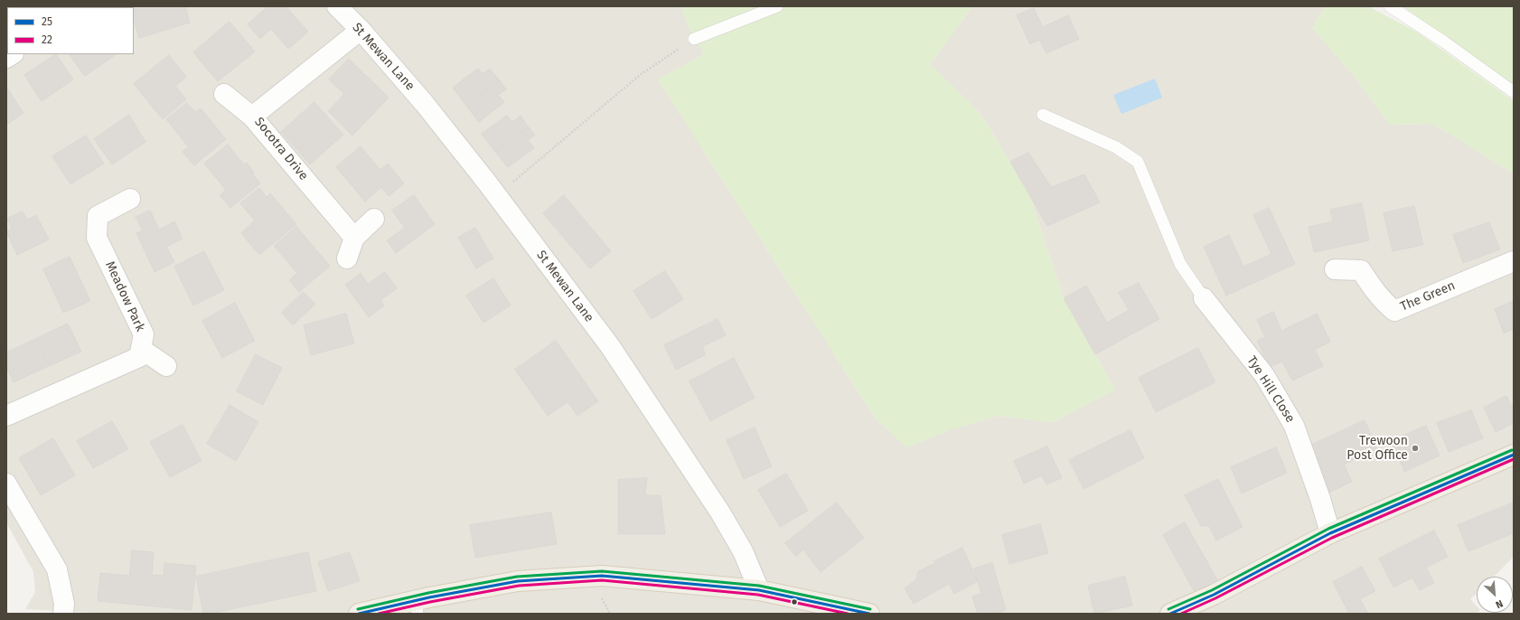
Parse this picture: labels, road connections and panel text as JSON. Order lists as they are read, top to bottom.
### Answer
{
  "streets": {
    "street": [
      "St Mewan Lane",
      "Socotra Drive",
      "Meadow Park",
      "The Green",
      "Tye Hill Close"
    ]
  },
  "crossings": [
    ["St Mewan Lane", "Socotra Drive"]
  ],
  "places": ["Trewoon Post Office"],
  "lines": ["transit line 25", "transit line 22"],
  "legend": ["25", "22"],
  "north": "bottom right"
}
